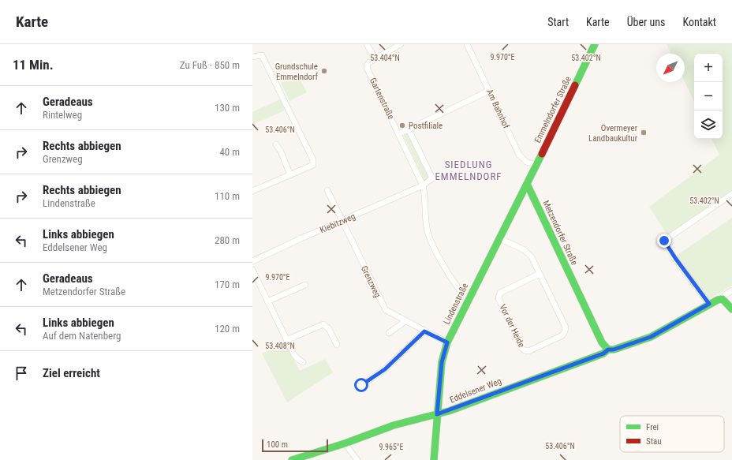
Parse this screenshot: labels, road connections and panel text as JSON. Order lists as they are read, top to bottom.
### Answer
{
  "streets": {
    "street": [
      "Gartenstraße",
      "Am Bahnhof",
      "Emmelndorfer Straße",
      "Kiebitzweg",
      "Metzendorfer Straße",
      "Grenzweg",
      "Lindenstraße",
      "Vor der Heide",
      "Eddelsener Weg"
    ]
  },
  "crossings": [
    ["Gartenstraße", "Kiebitzweg"],
    ["Gartenstraße", "Lindenstraße"],
    ["Am Bahnhof", "Emmelndorfer Straße"],
    ["Emmelndorfer Straße", "Metzendorfer Straße"],
    ["Emmelndorfer Straße", "Lindenstraße"],
    ["Kiebitzweg", "Grenzweg"],
    ["Metzendorfer Straße", "Lindenstraße"],
    ["Metzendorfer Straße", "Eddelsener Weg"],
    ["Grenzweg", "Lindenstraße"],
    ["Lindenstraße", "Vor der Heide"],
    ["Lindenstraße", "Eddelsener Weg"]
  ],
  "districts": ["SIEDLUNG EMMELNDORF"],
  "places": ["Grundschule Emmelndorf", "Postfiliale", "Overmeyer Landbaukultur"],
  "legend": ["Frei", "Stau"],
  "scale_bar": "100 m",
  "north": "bottom left",
  "page": {
    "header": "Karte",
    "nav": [
      "Start",
      "Karte",
      "Über uns",
      "Kontakt"
    ],
    "heading": ["11 Min.", "Zu Fuß · 850 m"],
    "map_buttons": ["+", "−"],
    "list": [
      ["Geradeaus", "Rintelweg", "130 m"],
      ["Rechts abbiegen", "Grenzweg", "40 m"],
      ["Rechts abbiegen", "Lindenstraße", "110 m"],
      ["Links abbiegen", "Eddelsener Weg", "280 m"],
      ["Geradeaus", "Metzendorfer Straße", "170 m"],
      ["Links abbiegen", "Auf dem Natenberg", "120 m"],
      "Ziel erreicht"
    ],
    "scale": "100 m"
  },
  "coordinates": [
    "9.970°E",
    "53.402°N",
    "53.404°N",
    "53.406°N",
    "53.408°N",
    "9.965°E"
  ]
}
